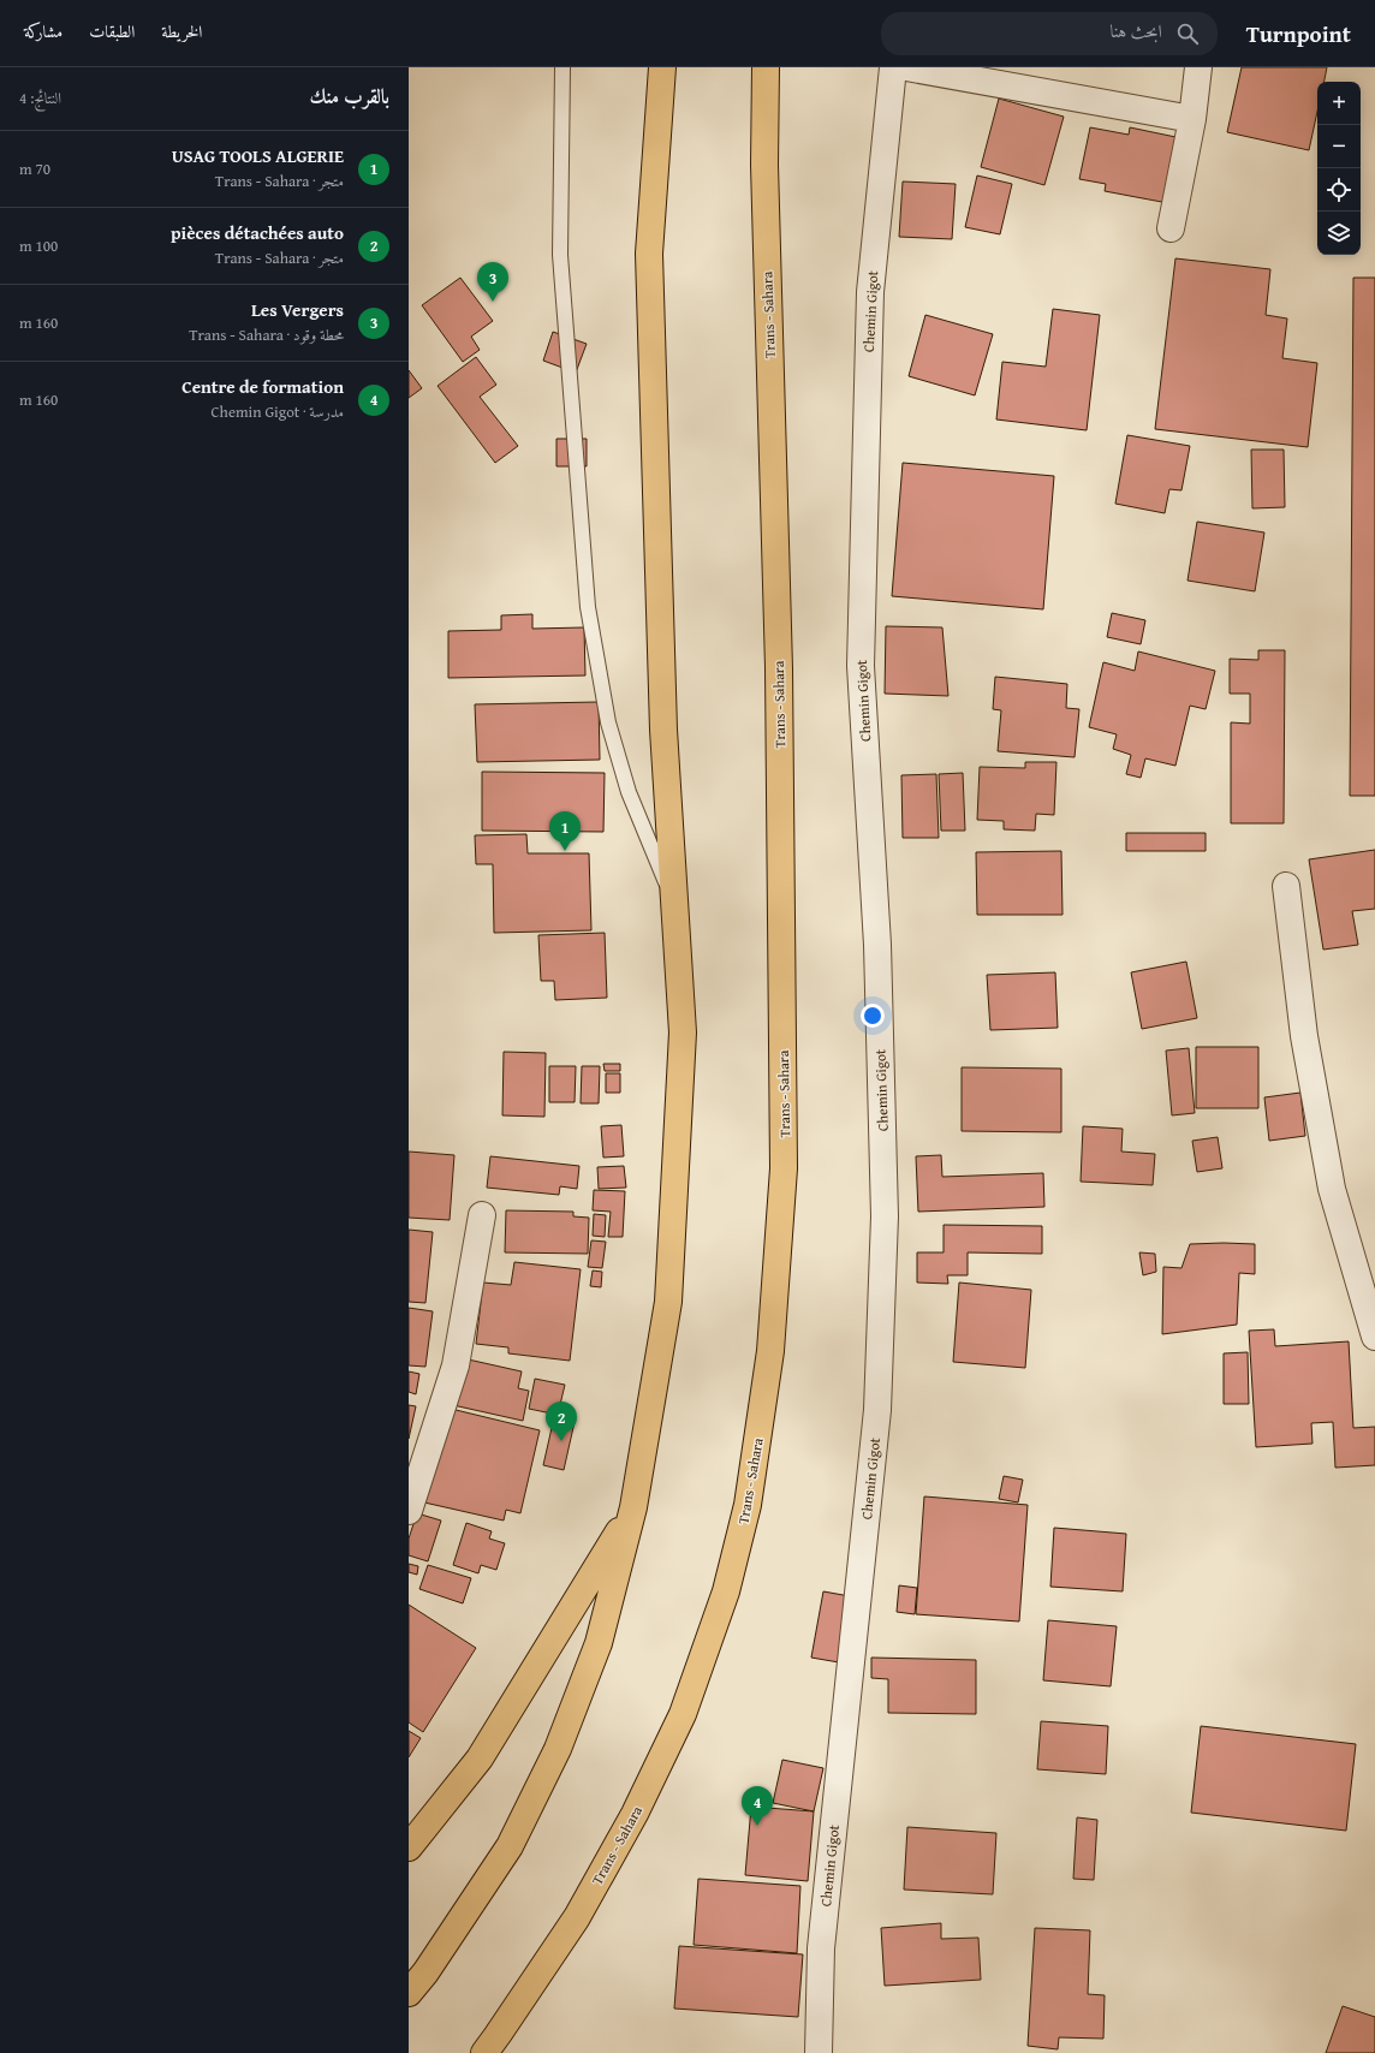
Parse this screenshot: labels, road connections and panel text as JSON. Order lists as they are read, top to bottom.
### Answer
{
  "streets": {
    "highway": ["Trans - Sahara"],
    "street": ["Chemin Gigot"]
  },
  "page": {
    "header": "Turnpoint",
    "search": "ابحث هنا",
    "nav": ["الخريطة", "الطبقات", "مشاركة"],
    "heading": ["بالقرب منك", "النتائج: 4"],
    "map_buttons": ["+", "−"],
    "list": [
      {
        "mark": "1",
        "name": "USAG TOOLS ALGERIE",
        "note": "متجر · Trans - Sahara",
        "value": "70 m"
      },
      {
        "mark": "2",
        "name": "pièces détachées auto",
        "note": "متجر · Trans - Sahara",
        "value": "100 m"
      },
      {
        "mark": "3",
        "name": "Les Vergers",
        "note": "محطة وقود · Trans - Sahara",
        "value": "160 m"
      },
      {
        "mark": "4",
        "name": "Centre de formation",
        "note": "مدرسة · Chemin Gigot",
        "value": "160 m"
      }
    ],
    "pins": [
      "3",
      "1",
      "2",
      "4"
    ]
  }
}
